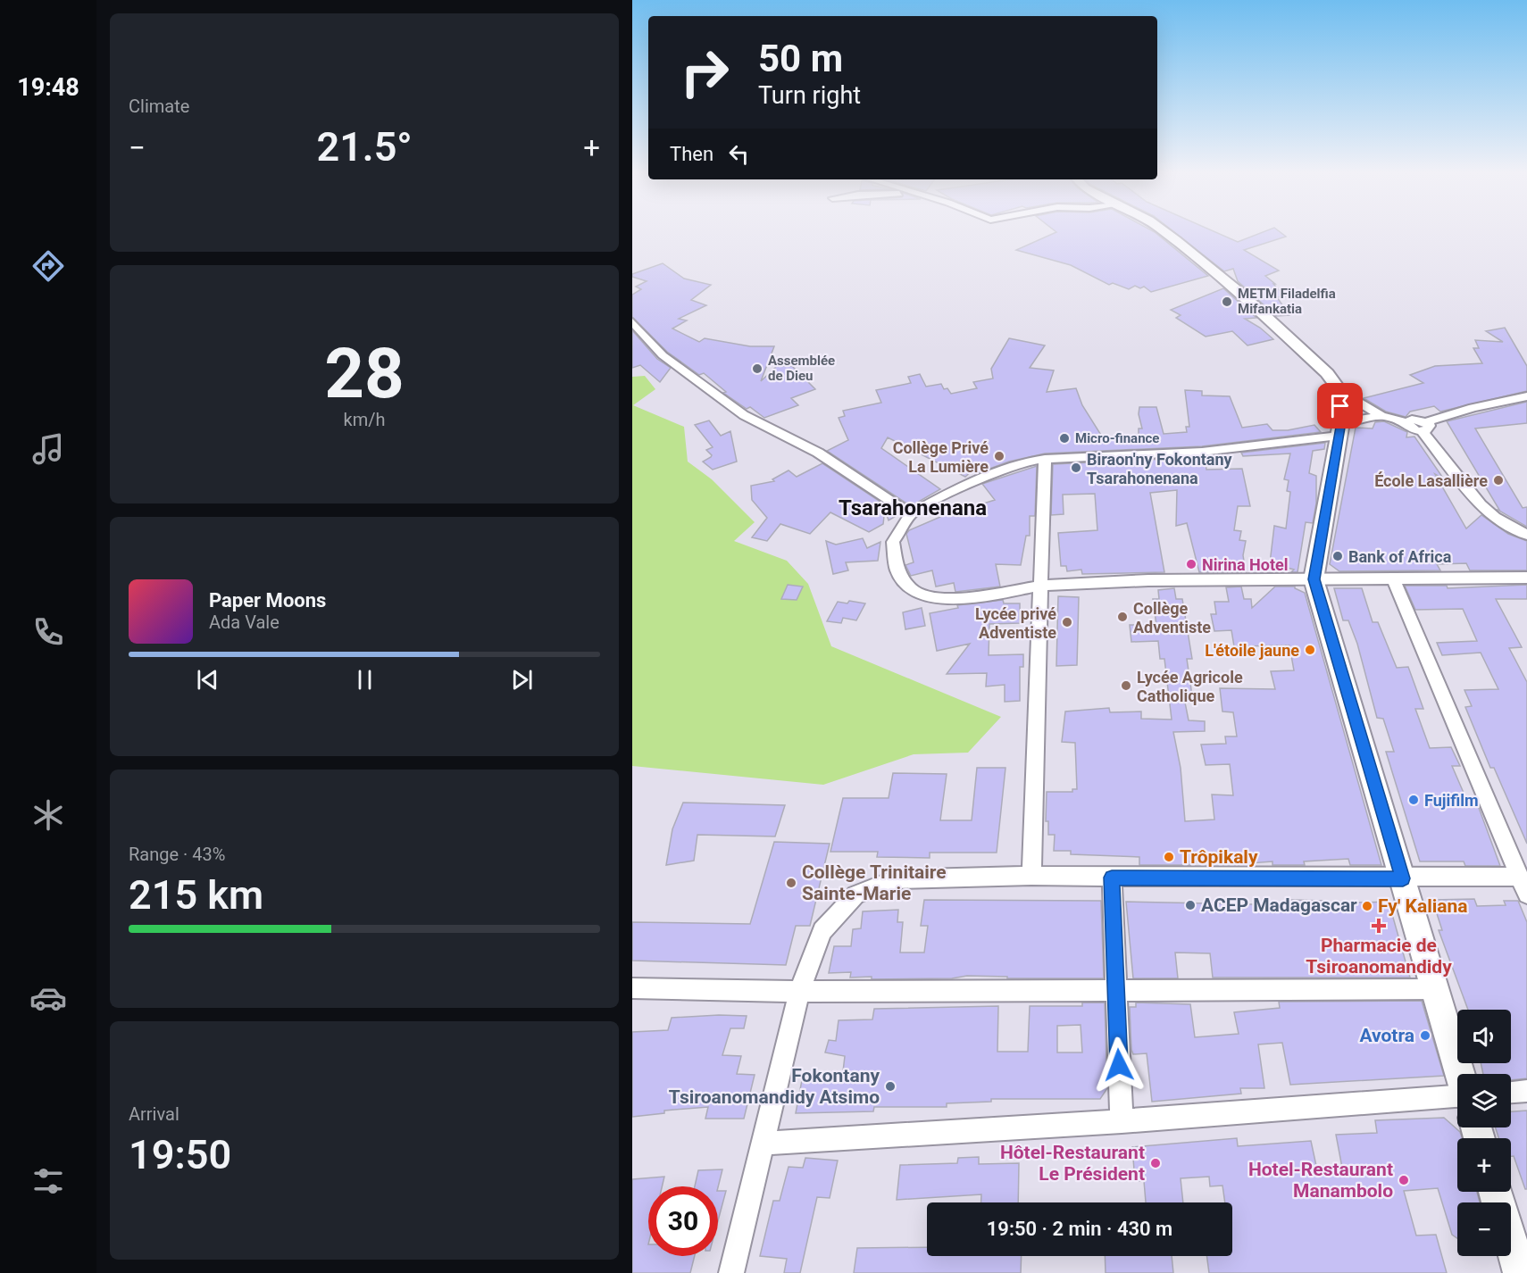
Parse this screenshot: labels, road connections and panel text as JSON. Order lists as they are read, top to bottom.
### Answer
{
  "districts": ["Tsarahonenana"],
  "places": {
    "other": [
      "METM Filadelfia Mifankatia",
      "Assemblée de Dieu",
      "Micro-finance",
      "Collège Privé La Lumière",
      "Biraon'ny Fokontany Tsarahonenana",
      "École Lasallière",
      "Bank of Africa",
      "Nirina Hotel",
      "Collège Adventiste",
      "Lycée privé Adventiste",
      "L'étoile jaune",
      "Lycée Agricole Catholique",
      "Fujifilm",
      "Trôpikaly",
      "Collège Trinitaire Sainte-Marie",
      "ACEP Madagascar",
      "Fy' Kaliana",
      "Avotra",
      "Fokontany Tsiroanomandidy Atsimo",
      "Hôtel-Restaurant Le Président",
      "Hotel-Restaurant Manambolo"
    ],
    "health": ["Pharmacie de Tsiroanomandidy"]
  },
  "page": {
    "tabs": "19:48",
    "tile": [
      "Climate",
      ["28", "km/h"],
      ["Range · 43%", "215 km"],
      ["Arrival", "19:50"]
    ],
    "turn": ["50 m", "Turn right"],
    "heat": ["−", "21.5°", "+"],
    "then": "Then",
    "song": ["Paper Moons", "Ada Vale"],
    "map_buttons": ["+", "−"],
    "limit": "30",
    "trip": "19:50 · 2 min · 430 m"
  }
}
